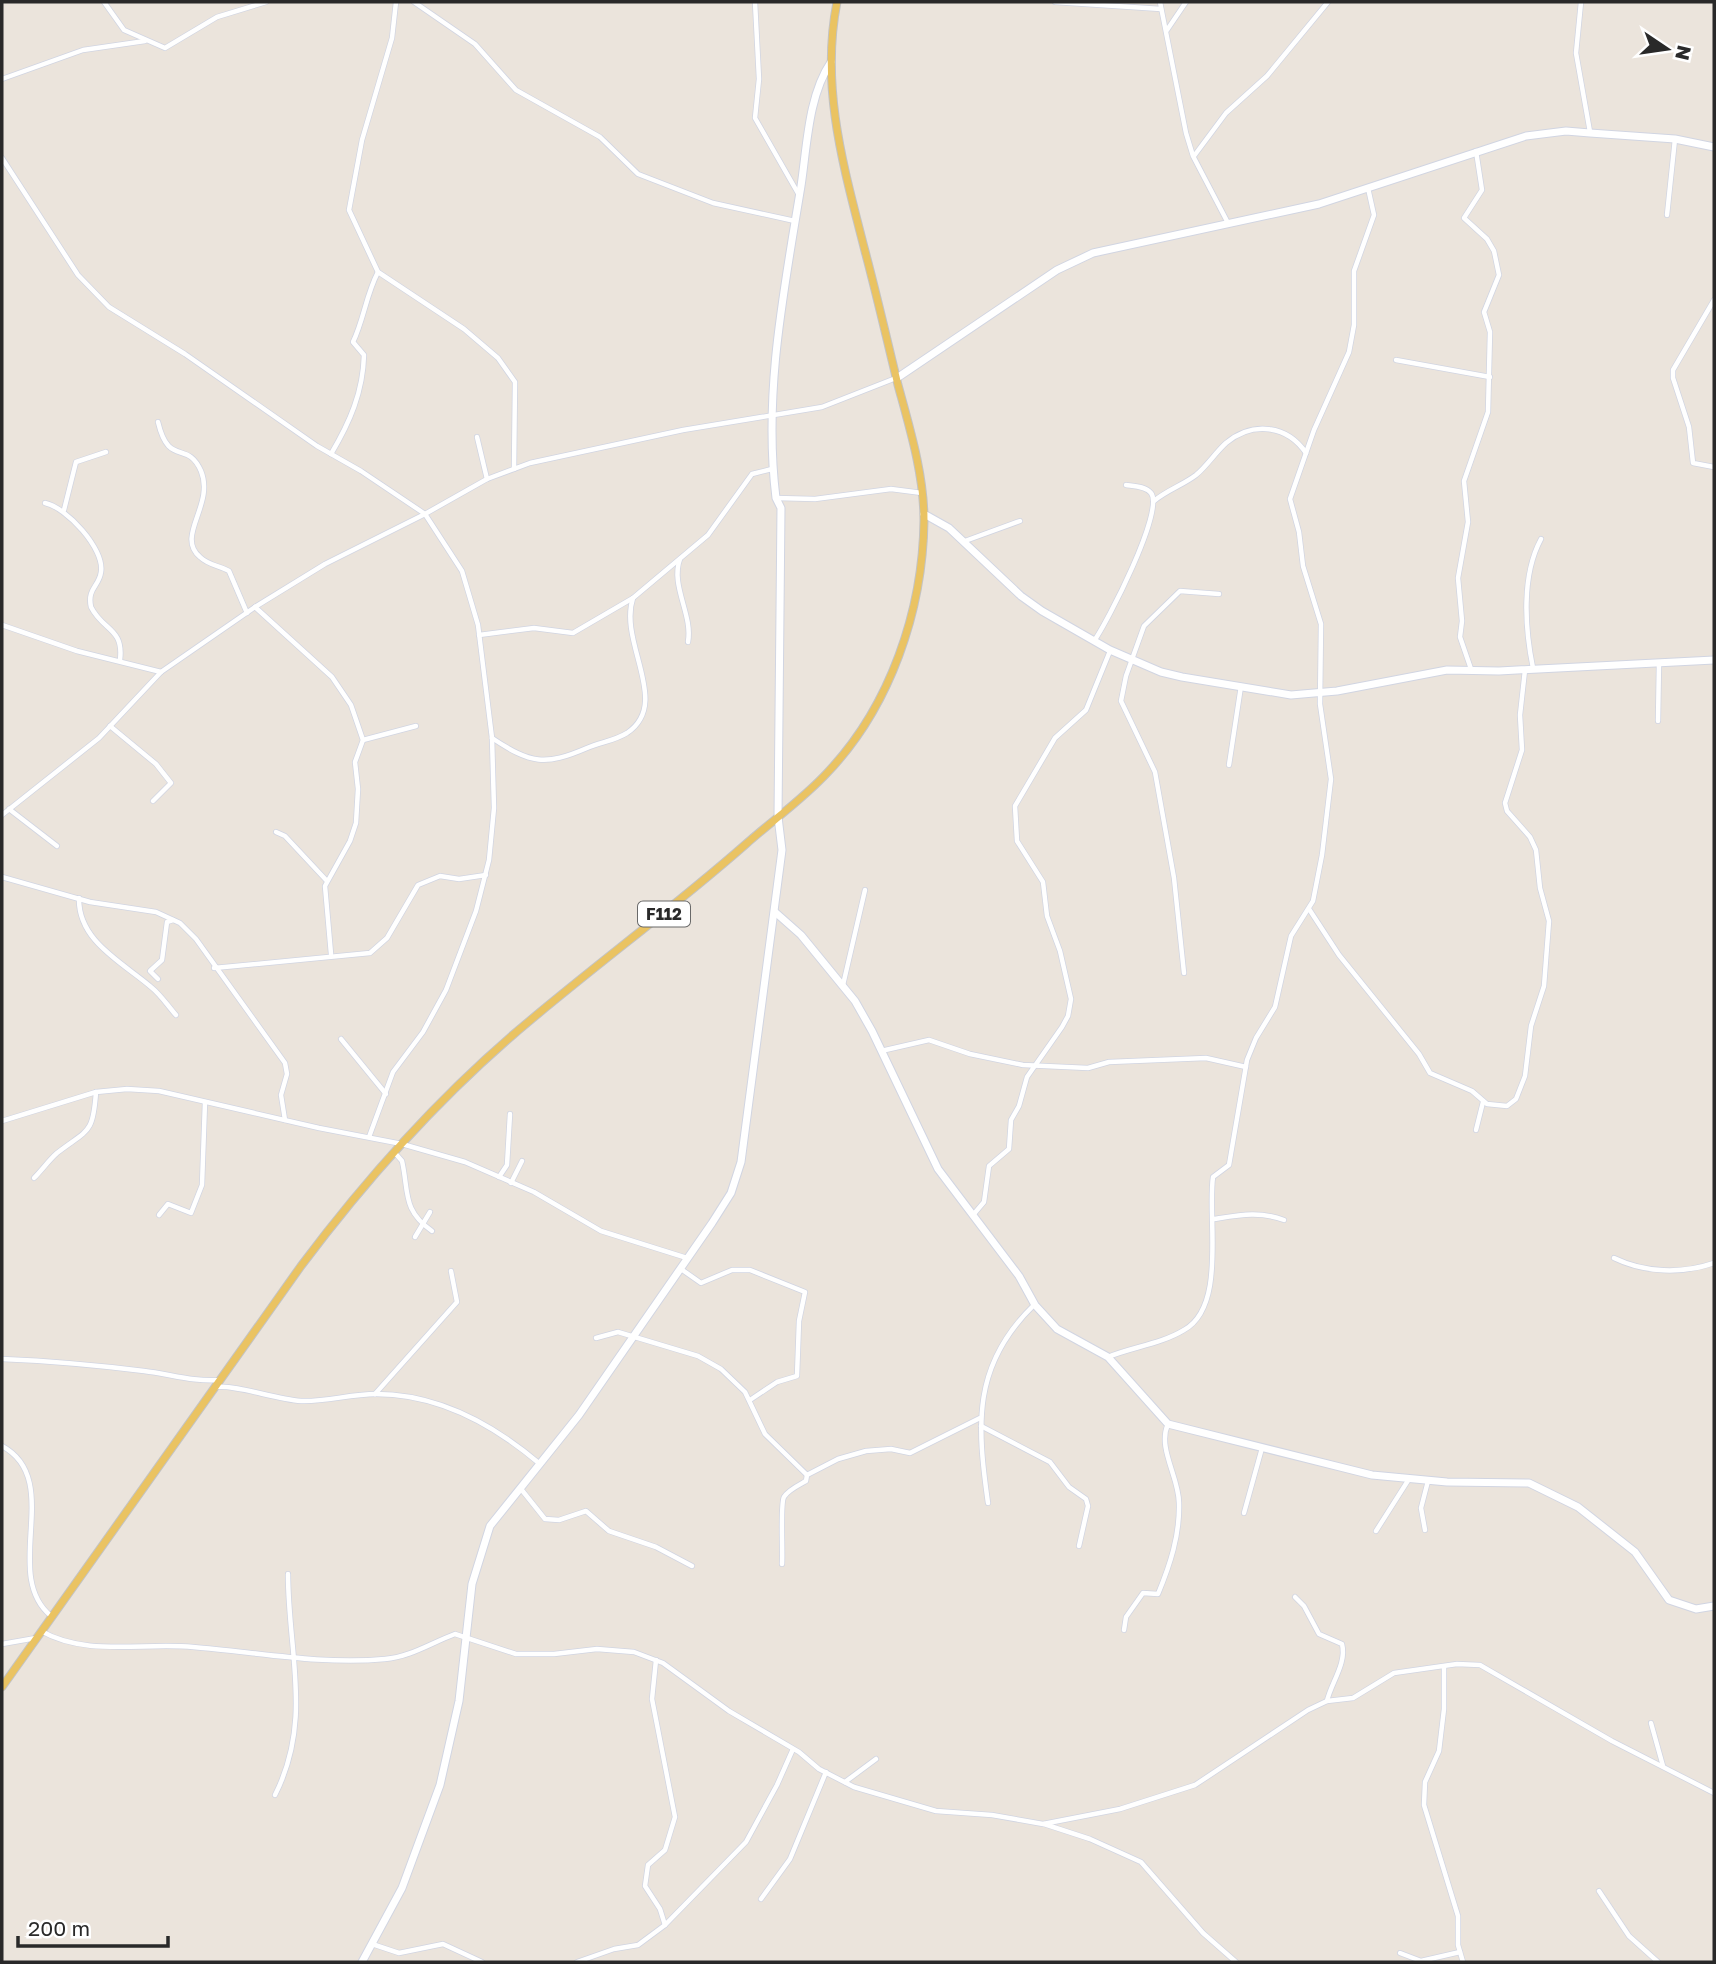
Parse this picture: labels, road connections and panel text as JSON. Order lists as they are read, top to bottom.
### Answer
{
  "streets": {
    "main road": ["F112"]
  },
  "scale_bar": "200 m",
  "north": "right"
}
